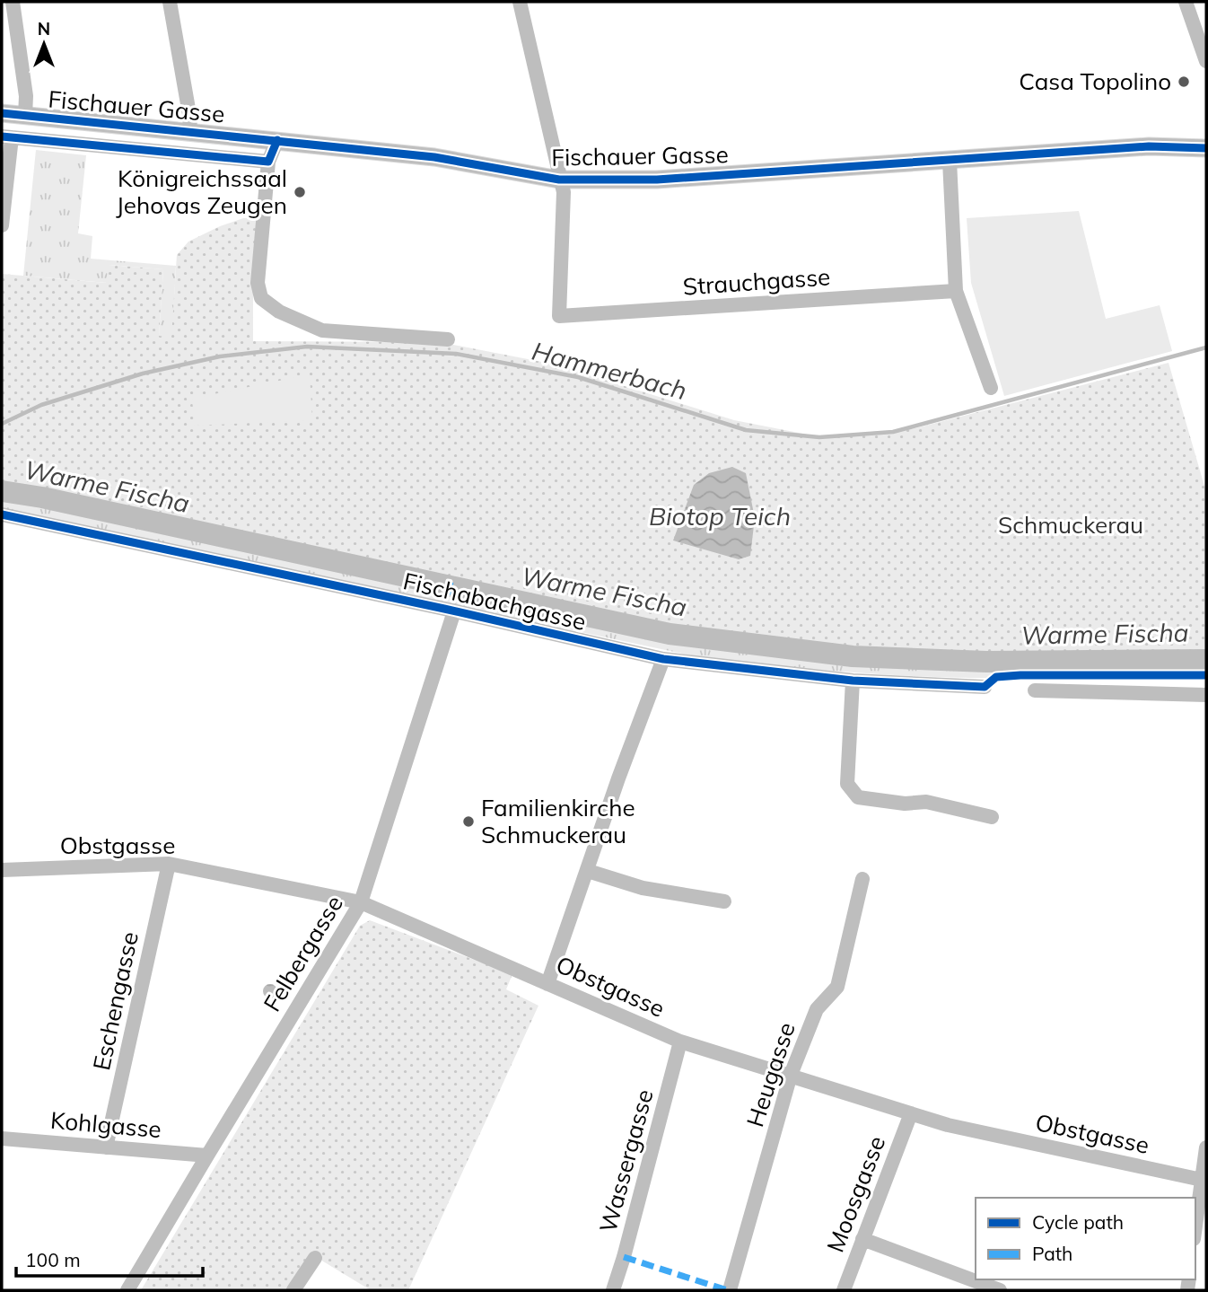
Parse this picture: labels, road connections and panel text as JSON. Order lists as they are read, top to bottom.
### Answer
{
  "streets": {
    "main road": ["Fischauer Gasse"],
    "street": [
      "Strauchgasse",
      "Fischabachgasse",
      "Obstgasse",
      "Felbergasse",
      "Eschengasse",
      "Heugasse",
      "Kohlgasse",
      "Wassergasse",
      "Moosgasse"
    ]
  },
  "crossings": [
    ["Fischauer Gasse", "Strauchgasse"],
    ["Fischabachgasse", "Felbergasse"],
    ["Obstgasse", "Felbergasse"],
    ["Obstgasse", "Eschengasse"],
    ["Obstgasse", "Heugasse"],
    ["Obstgasse", "Wassergasse"],
    ["Obstgasse", "Moosgasse"],
    ["Felbergasse", "Kohlgasse"],
    ["Eschengasse", "Kohlgasse"]
  ],
  "water": ["Hammerbach", "Warme Fischa", "Biotop Teich"],
  "parks": ["Schmuckerau"],
  "places": ["Casa Topolino", "Königreichssaal Jehovas Zeugen", "Familienkirche Schmuckerau"],
  "legend": ["Cycle path", "Path"],
  "scale_bar": "100 m",
  "north": "top"
}
